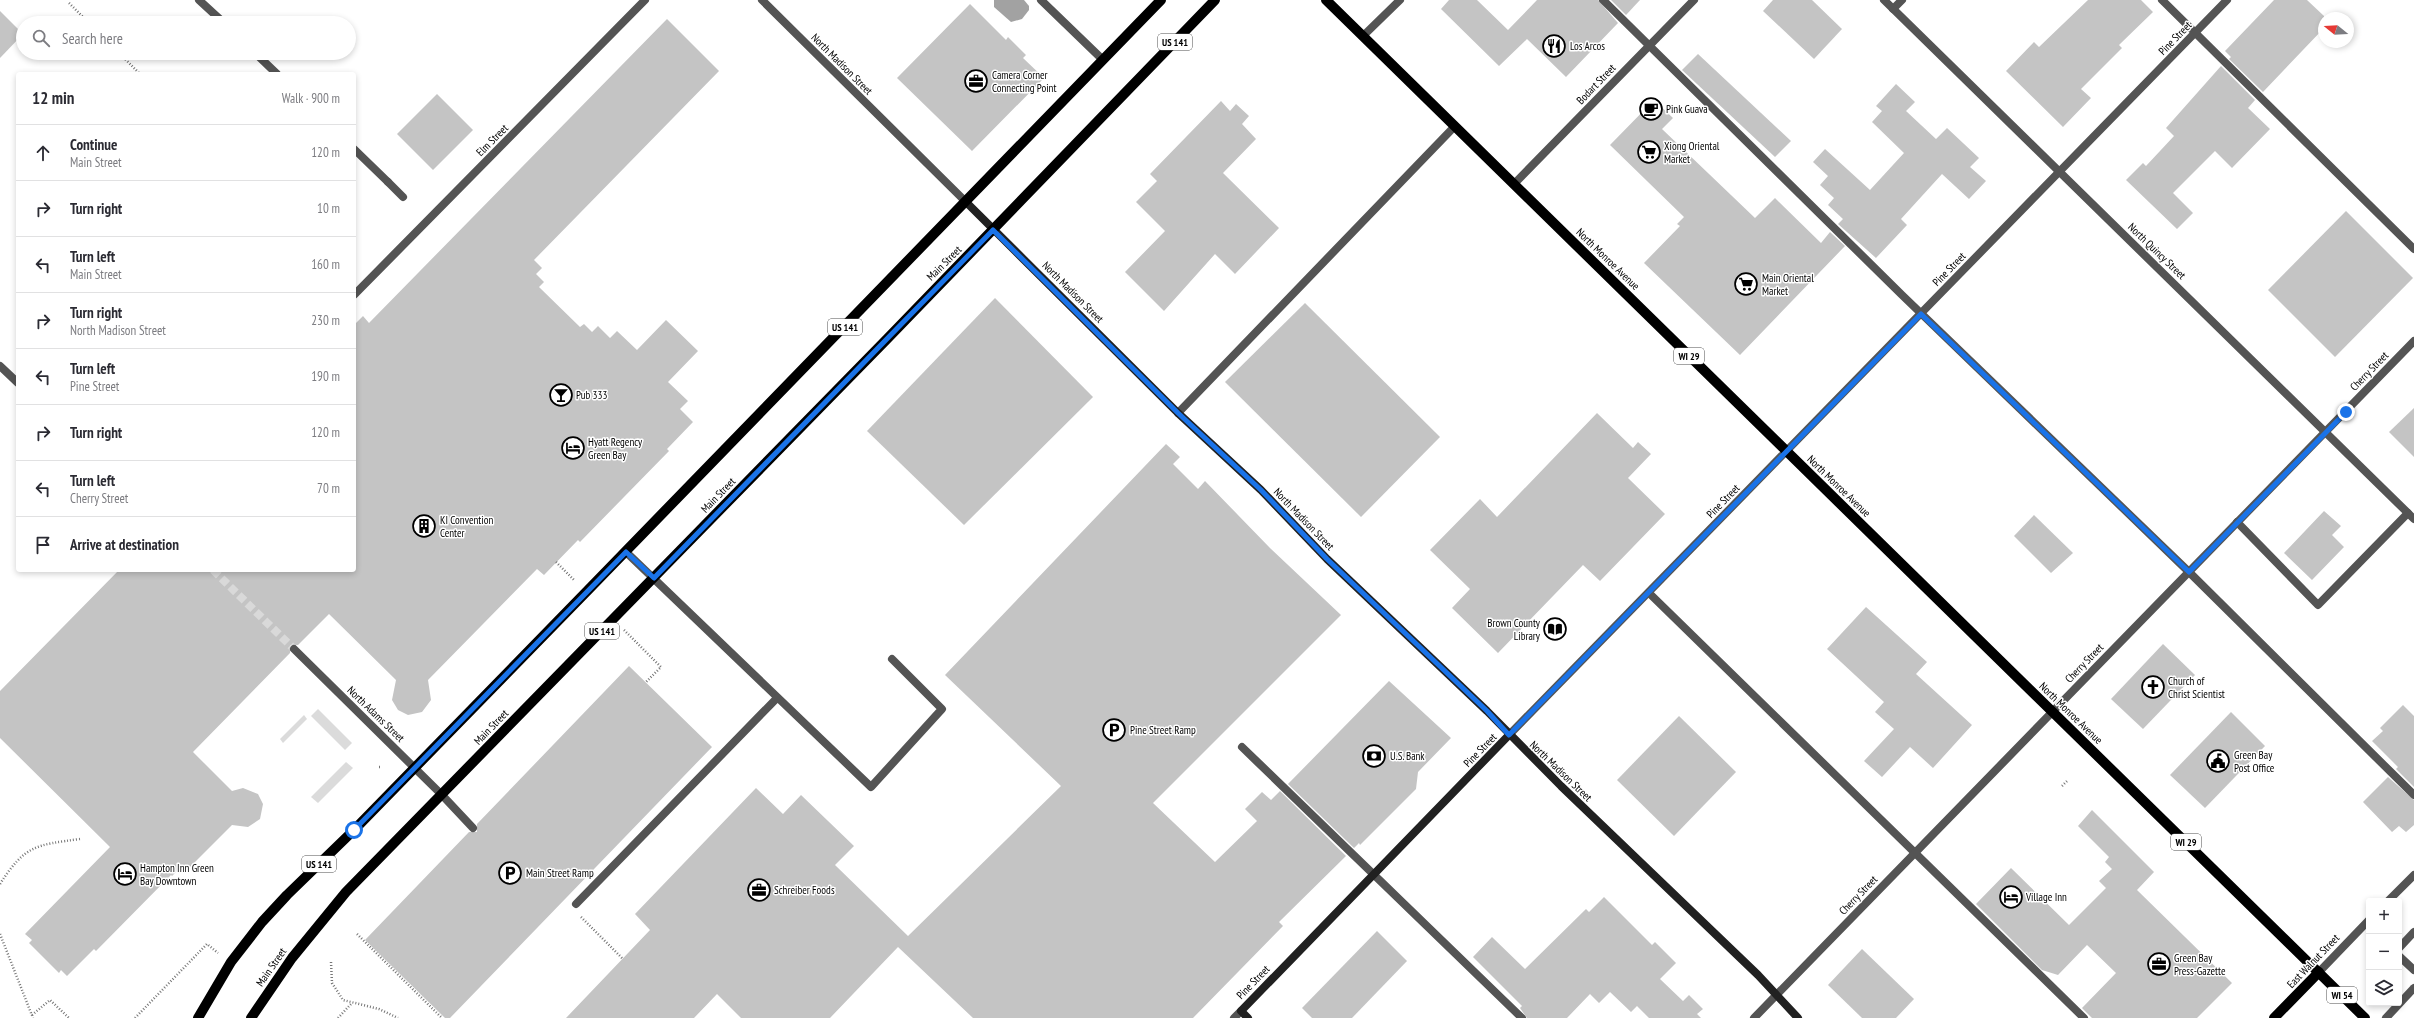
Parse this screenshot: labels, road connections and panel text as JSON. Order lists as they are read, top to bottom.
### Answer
{
  "streets": {
    "main road": [
      "Pine Street",
      "US 141",
      "North Madison Street",
      "North Monroe Avenue",
      "Main Street",
      "WI 29",
      "East Walnut Street",
      "WI 54"
    ],
    "street": [
      "Bodart Street",
      "Elm Street",
      "North Quincy Street",
      "Cherry Street",
      "North Adams Street"
    ]
  },
  "crossings": [
    ["Pine Street", "North Madison Street"],
    ["Pine Street", "North Quincy Street"],
    ["Pine Street", "North Monroe Avenue"],
    ["US 141", "North Madison Street"],
    ["US 141", "North Adams Street"],
    ["North Madison Street", "Main Street"],
    ["North Madison Street", "Cherry Street"],
    ["Bodart Street", "North Monroe Avenue"],
    ["North Quincy Street", "Cherry Street"],
    ["North Monroe Avenue", "Cherry Street"],
    ["North Monroe Avenue", "East Walnut Street"],
    ["North Monroe Avenue", "WI 54"],
    ["Main Street", "North Adams Street"],
    ["East Walnut Street", "WI 54"]
  ],
  "places": {
    "restaurant": ["Los Arcos"],
    "office": ["Camera Corner Connecting Point", "Schreiber Foods", "Green Bay Press-Gazette"],
    "cafe": ["Pink Guava"],
    "supermarket": ["Xiong Oriental Market", "Main Oriental Market"],
    "bar": ["Pub 333"],
    "hotel": ["Hyatt Regency Green Bay", "Hampton Inn Green Bay Downtown", "Village Inn"],
    "building": ["KI Convention Center"],
    "library": ["Brown County Library"],
    "church": ["Church of Christ Scientist"],
    "parking": ["Pine Street Ramp", "Main Street Ramp"],
    "bank": ["U.S. Bank"],
    "public building": ["Green Bay Post Office"]
  },
  "north": "left",
  "page": {
    "search": "Search here",
    "heading": ["12 min", "Walk · 900 m"],
    "list": [
      ["Continue", "Main Street", "120 m"],
      ["Turn right", "10 m"],
      ["Turn left", "Main Street", "160 m"],
      ["Turn right", "North Madison Street", "230 m"],
      ["Turn left", "Pine Street", "190 m"],
      ["Turn right", "120 m"],
      ["Turn left", "Cherry Street", "70 m"],
      "Arrive at destination"
    ],
    "map_buttons": ["+", "−"]
  }
}
